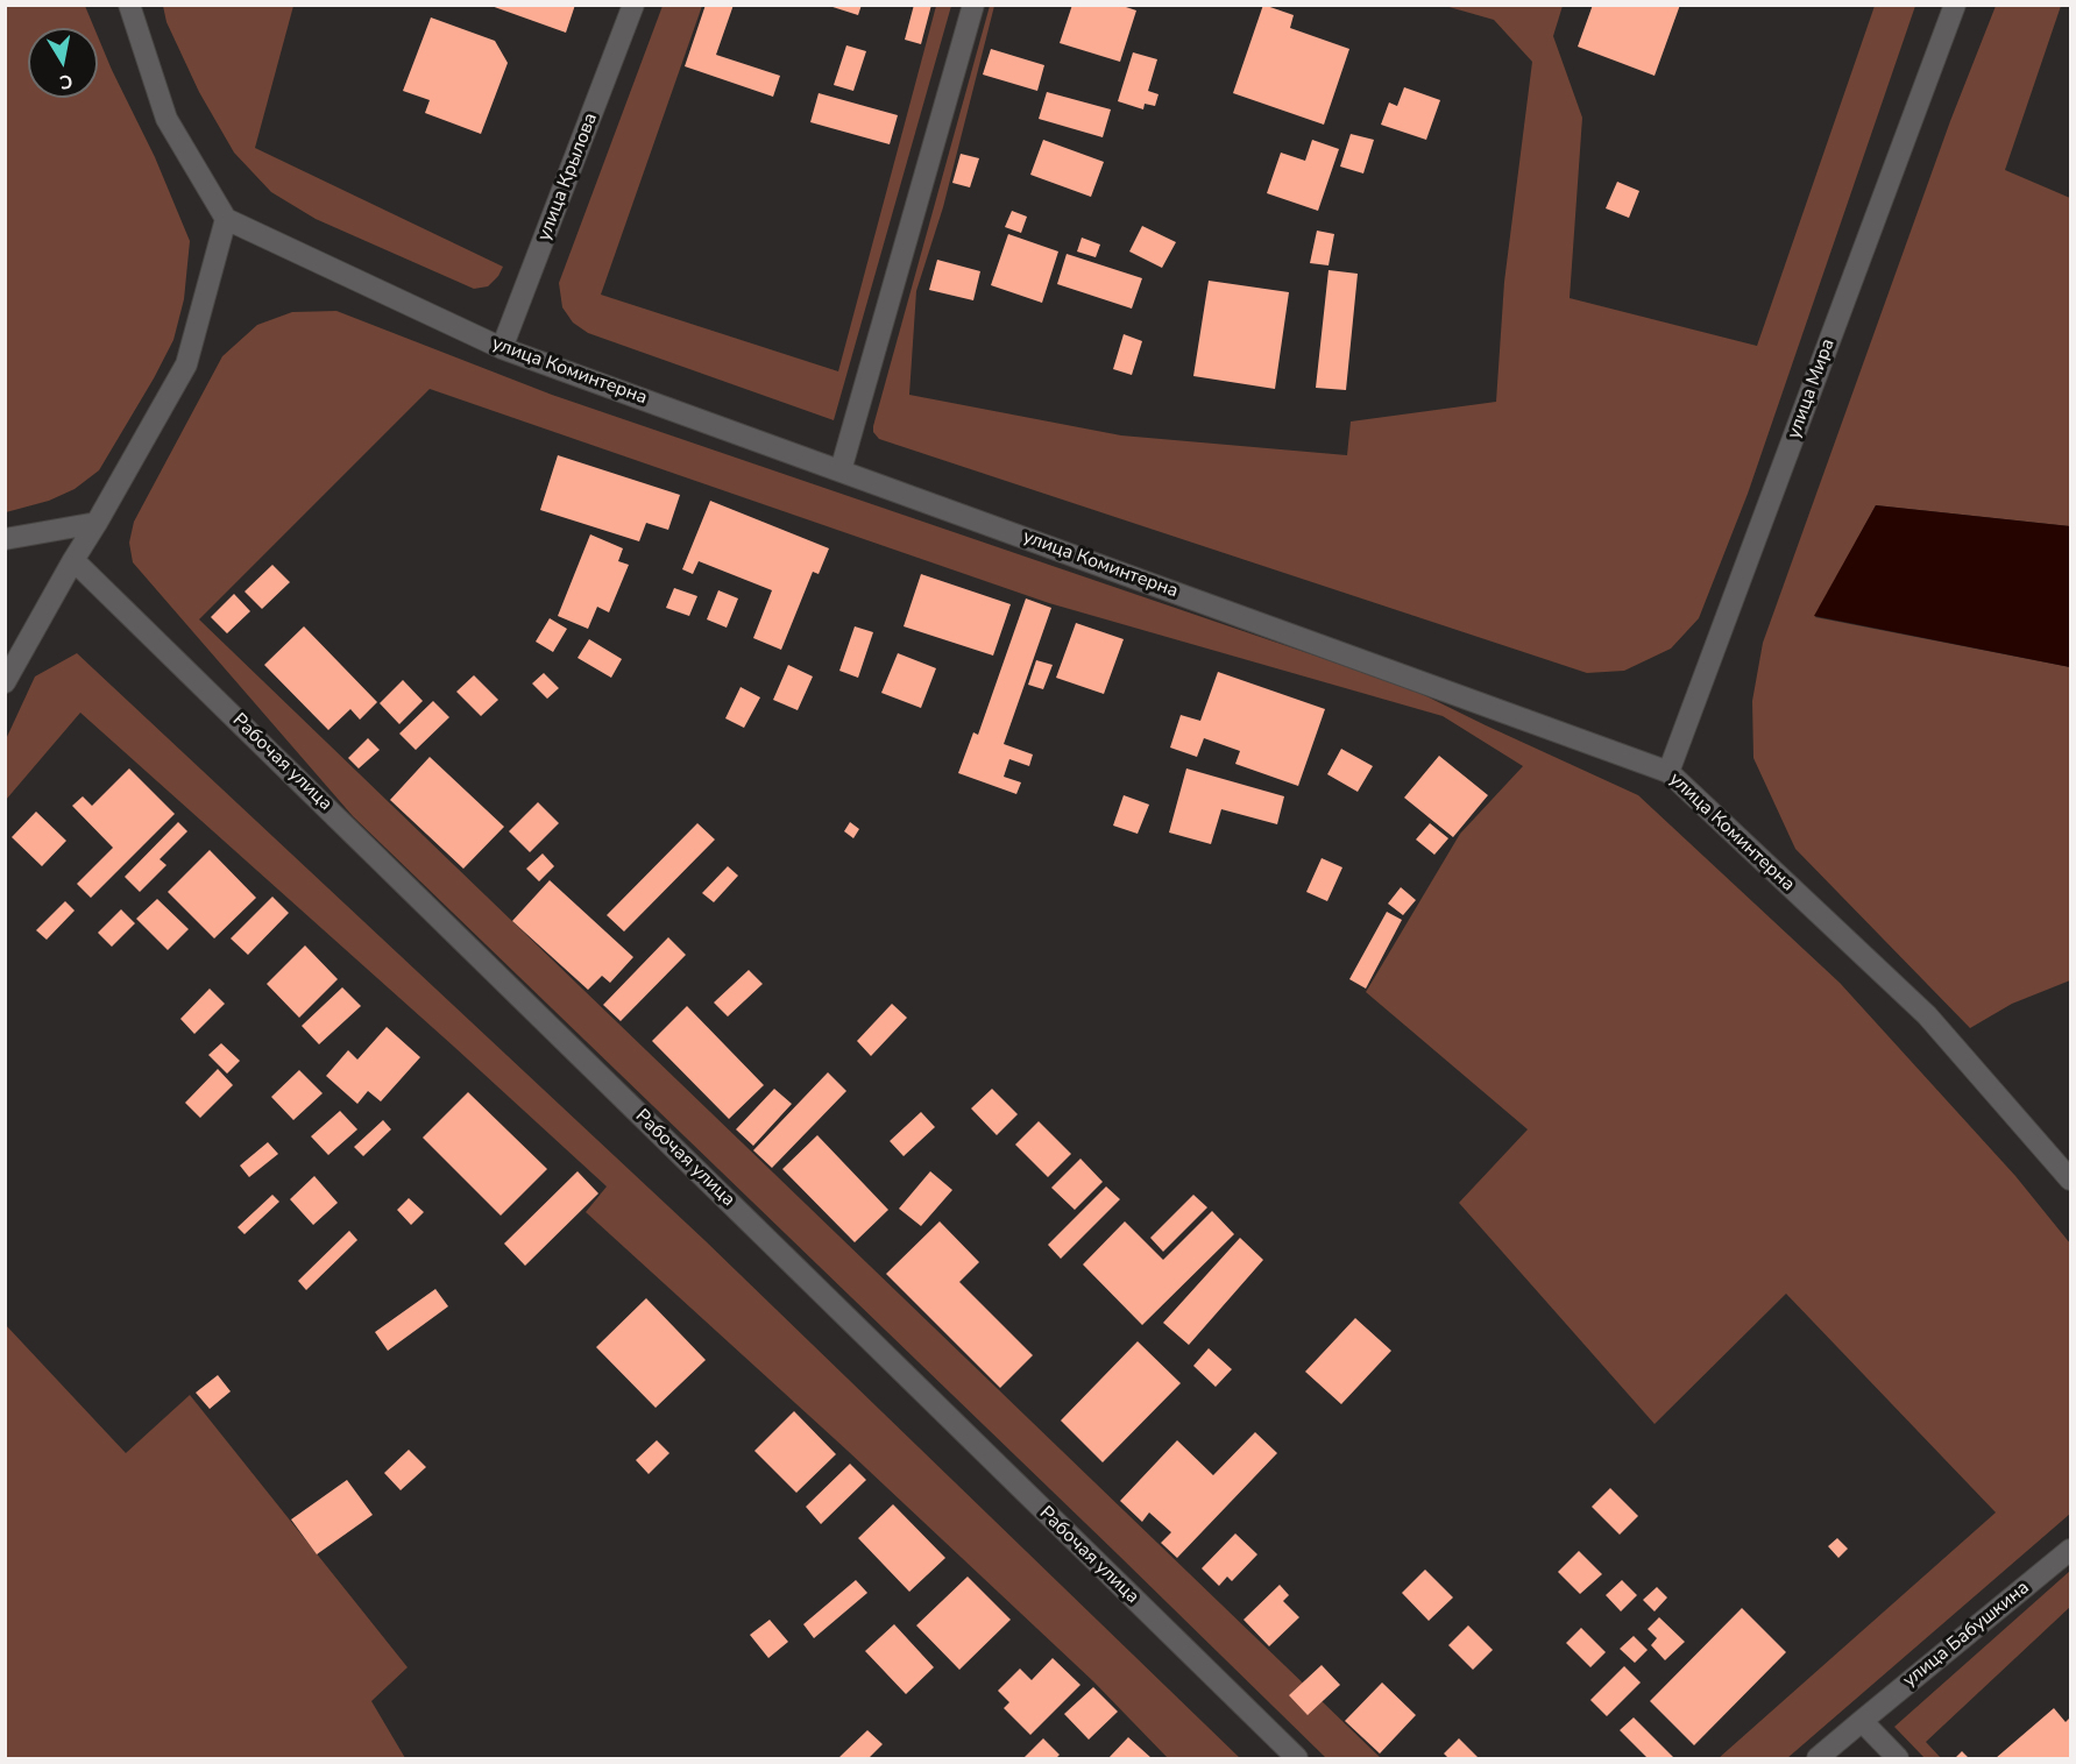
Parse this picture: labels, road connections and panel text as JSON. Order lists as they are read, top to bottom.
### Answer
{
  "streets": {
    "street": [
      "улица Крылова",
      "улица Коминтерна",
      "улица Мира",
      "Рабочая улица",
      "улица Бабушкина"
    ]
  },
  "crossings": [
    ["улица Крылова", "улица Коминтерна"],
    ["улица Коминтерна", "улица Мира"]
  ],
  "north": "bottom"
}
